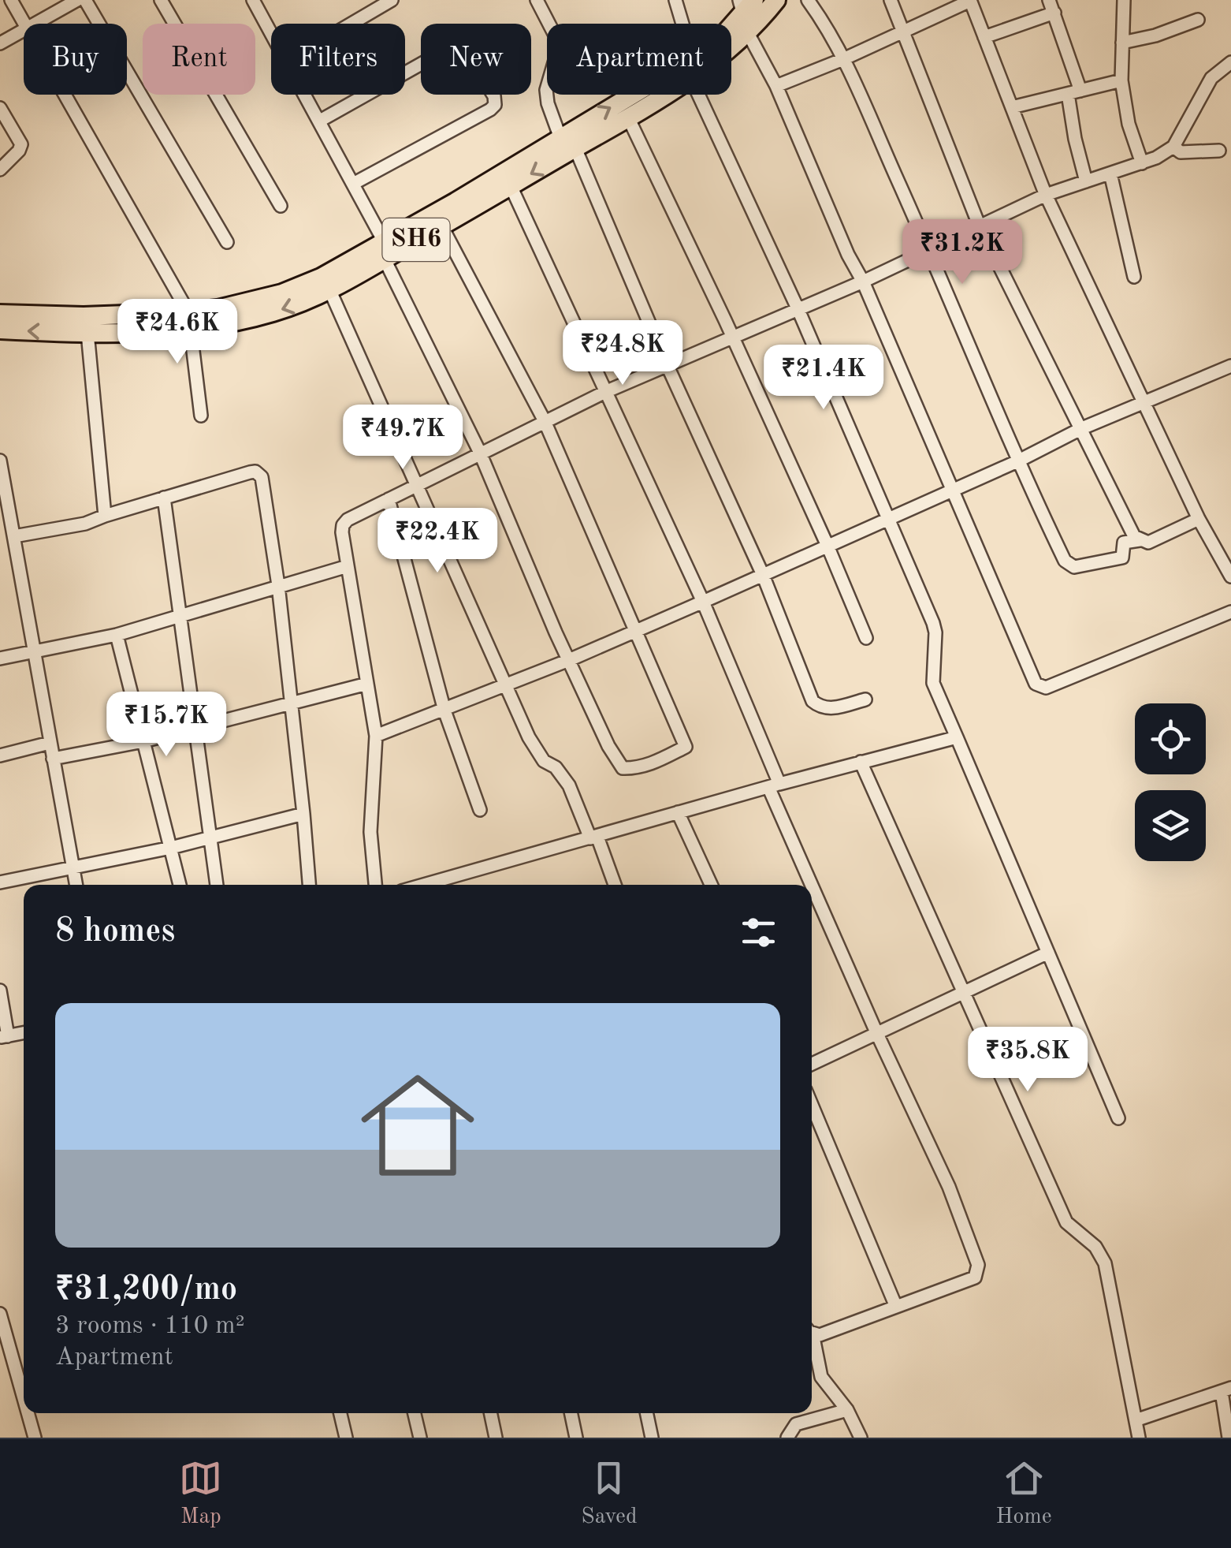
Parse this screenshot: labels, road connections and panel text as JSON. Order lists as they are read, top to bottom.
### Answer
{
  "streets": {
    "main road": ["SH6"]
  },
  "page": {
    "chip": [
      "Buy",
      "Rent",
      "Filters",
      "New",
      "Apartment"
    ],
    "price": [
      "₹31.2K",
      "₹24.6K",
      "₹24.8K",
      "₹21.4K",
      "₹49.7K",
      "₹22.4K",
      "₹15.7K",
      "₹35.8K"
    ],
    "heading": "8 homes",
    "list": [
      {
        "name": "₹31,200/mo",
        "note": "3 rooms · 110 m² · Apartment"
      }
    ],
    "tabs": ["Map", "Saved", "Home"]
  }
}
